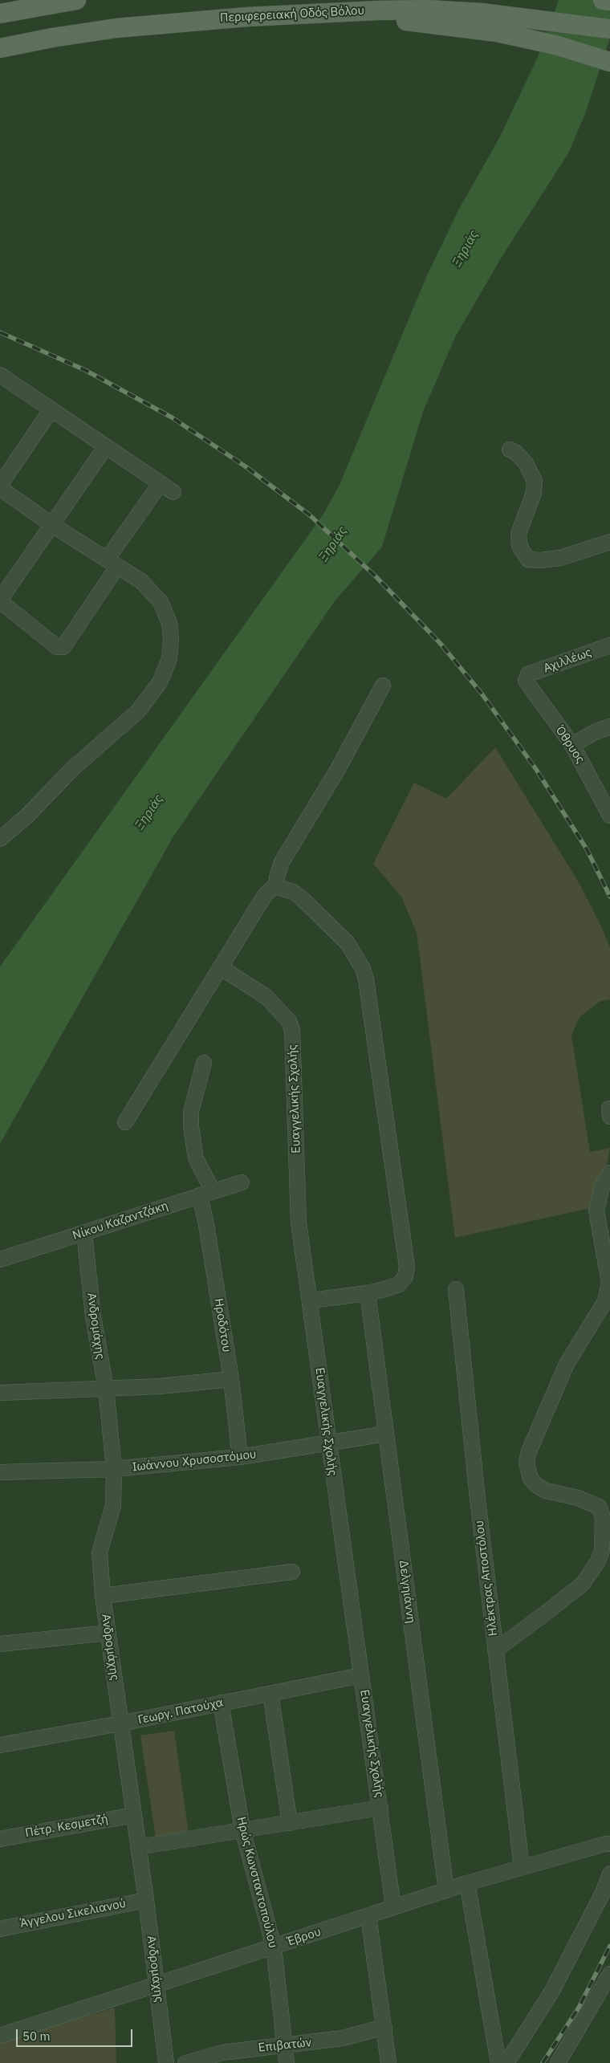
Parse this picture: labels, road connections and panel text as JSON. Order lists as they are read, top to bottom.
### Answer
{
  "streets": {
    "main road": ["Περιφερειακή Οδός Βόλου"],
    "street": [
      "Αχιλλέως",
      "Όθρυος",
      "Ευαγγελικής Σχολής",
      "Νίκου Καζαντζάκη",
      "Ηροδότου",
      "Ανδρομάχης",
      "Ιωάννου Χρυσοστόμου",
      "Ηλέκτρας Αποστόλου",
      "Δελγηιάννη",
      "Γεωργ. Πατούχα",
      "Πέτρ. Κεσμετζή",
      "Ηρώς Κωνσταντοπούλου",
      "Άγγελου Σικελιανού",
      "Έβρου",
      "Επιβατών"
    ]
  },
  "crossings": [
    ["Αχιλλέως", "Όθρυος"],
    ["Ευαγγελικής Σχολής", "Ιωάννου Χρυσοστόμου"],
    ["Ευαγγελικής Σχολής", "Γεωργ. Πατούχα"],
    ["Ευαγγελικής Σχολής", "Έβρου"],
    ["Νίκου Καζαντζάκη", "Ηροδότου"],
    ["Νίκου Καζαντζάκη", "Ανδρομάχης"],
    ["Ηροδότου", "Ιωάννου Χρυσοστόμου"],
    ["Ανδρομάχης", "Ιωάννου Χρυσοστόμου"],
    ["Ανδρομάχης", "Γεωργ. Πατούχα"],
    ["Ανδρομάχης", "Πέτρ. Κεσμετζή"],
    ["Ανδρομάχης", "Άγγελου Σικελιανού"],
    ["Ανδρομάχης", "Έβρου"],
    ["Ιωάννου Χρυσοστόμου", "Δελγηιάννη"],
    ["Ηλέκτρας Αποστόλου", "Έβρου"],
    ["Δελγηιάννη", "Έβρου"],
    ["Γεωργ. Πατούχα", "Ηρώς Κωνσταντοπούλου"],
    ["Ηρώς Κωνσταντοπούλου", "Έβρου"],
    ["Ηρώς Κωνσταντοπούλου", "Επιβατών"]
  ],
  "water": ["Ξηριάς"],
  "scale_bar": "50 m"
}
